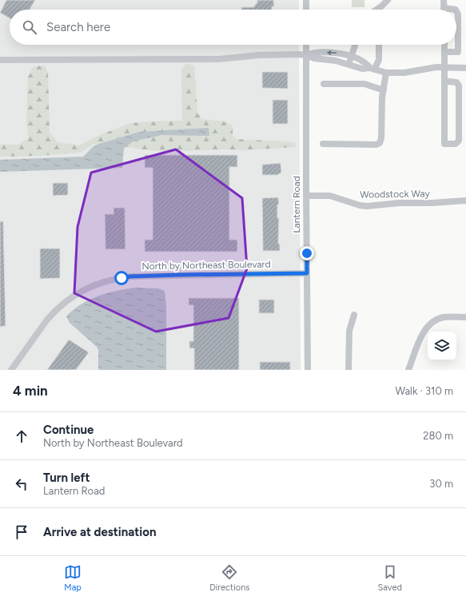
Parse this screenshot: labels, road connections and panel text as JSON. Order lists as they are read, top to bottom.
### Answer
{
  "streets": {
    "street": ["Woodstock Way", "Lantern Road", "North by Northeast Boulevard"]
  },
  "crossings": [
    ["Woodstock Way", "Lantern Road"],
    ["Lantern Road", "North by Northeast Boulevard"]
  ],
  "page": {
    "search": "Search here",
    "heading": ["4 min", "Walk · 310 m"],
    "list": [
      ["Continue", "North by Northeast Boulevard", "280 m"],
      ["Turn left", "Lantern Road", "30 m"],
      "Arrive at destination"
    ],
    "nav": ["Map", "Directions", "Saved"]
  }
}
